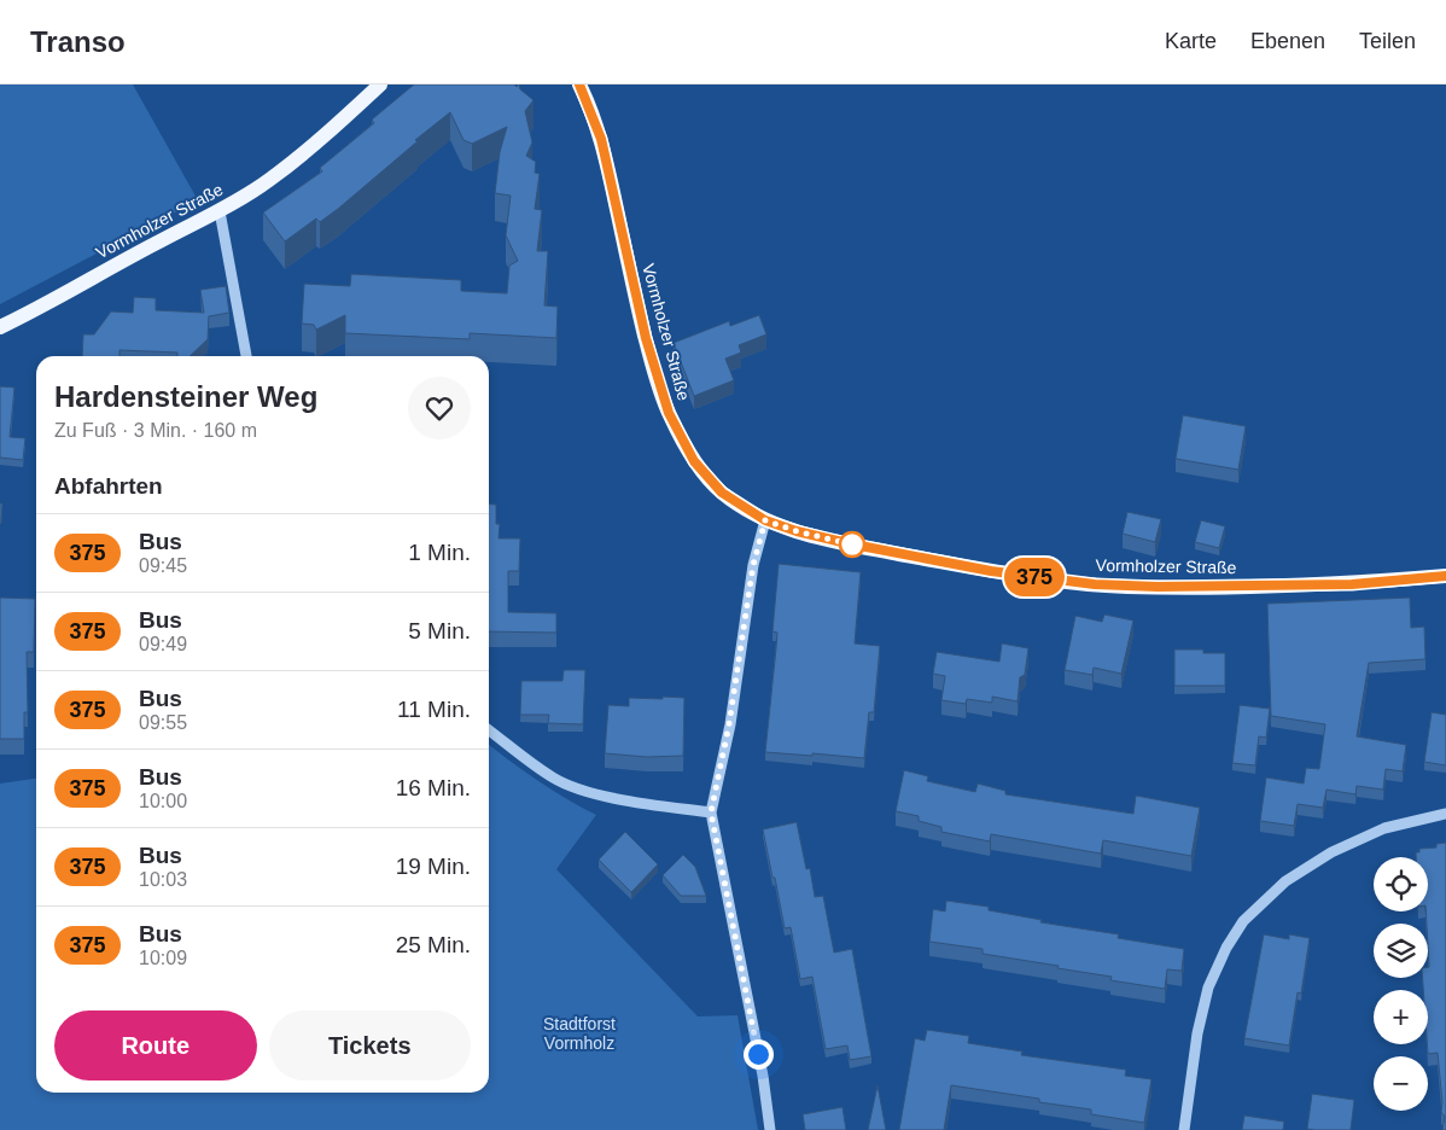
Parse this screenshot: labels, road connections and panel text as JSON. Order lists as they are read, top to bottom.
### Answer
{
  "streets": {
    "main road": ["Vormholzer Straße"]
  },
  "parks": ["Stadtforst Vormholz"],
  "lines": ["bus line 375"],
  "page": {
    "header": "Transo",
    "nav": ["Karte", "Ebenen", "Teilen"],
    "on_map": "375",
    "heading": [
      ["Hardensteiner Weg", "Zu Fuß · 3 Min. · 160 m"],
      "Abfahrten"
    ],
    "list": [
      {
        "mark": "375",
        "name": "Bus",
        "note": "09:45",
        "value": "1 Min."
      },
      {
        "mark": "375",
        "name": "Bus",
        "note": "09:49",
        "value": "5 Min."
      },
      {
        "mark": "375",
        "name": "Bus",
        "note": "09:55",
        "value": "11 Min."
      },
      {
        "mark": "375",
        "name": "Bus",
        "note": "10:00",
        "value": "16 Min."
      },
      {
        "mark": "375",
        "name": "Bus",
        "note": "10:03",
        "value": "19 Min."
      },
      {
        "mark": "375",
        "name": "Bus",
        "note": "10:09",
        "value": "25 Min."
      }
    ],
    "map_buttons": ["+", "−"],
    "buttons": ["Route", "Tickets"]
  }
}
